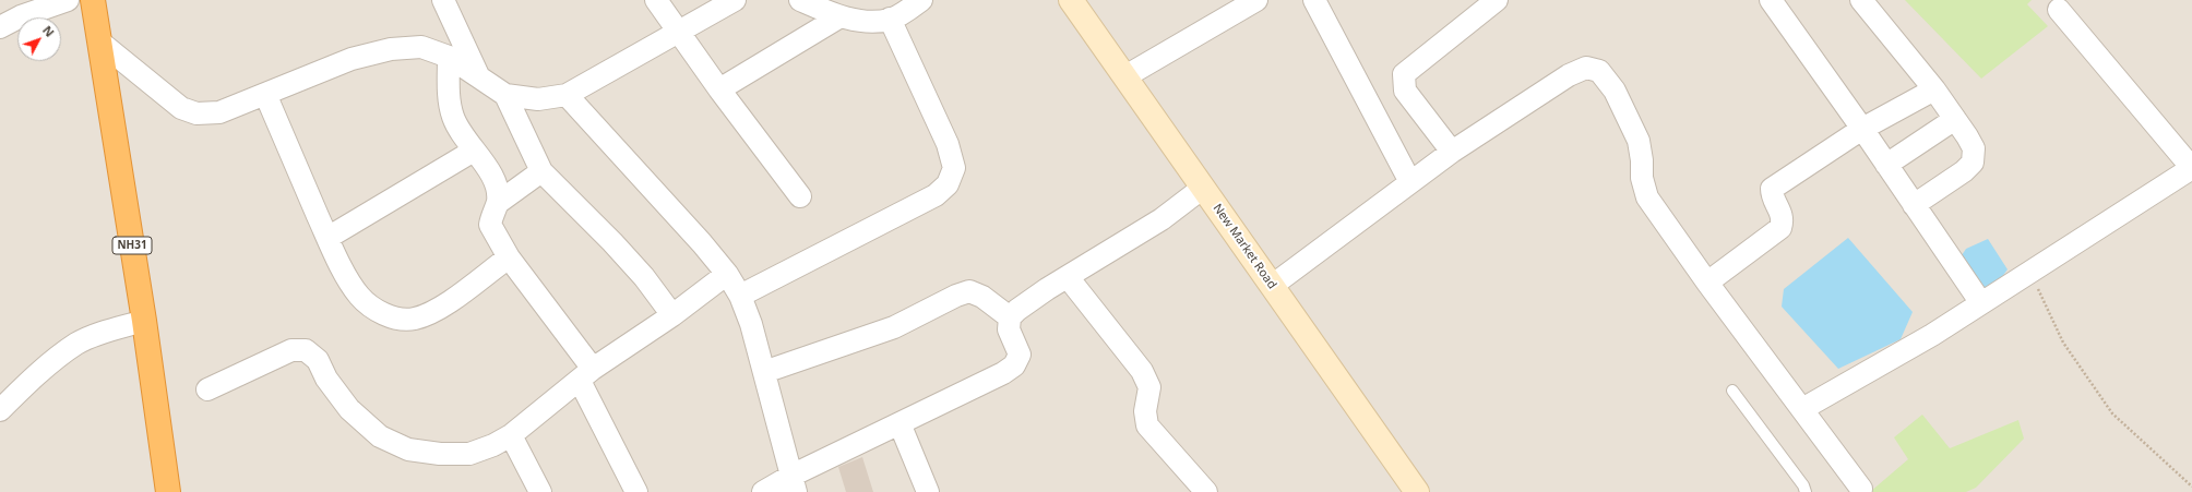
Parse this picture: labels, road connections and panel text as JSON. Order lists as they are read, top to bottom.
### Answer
{
  "streets": {
    "highway": ["NH31"],
    "street": ["New Market Road"]
  },
  "north": "top right"
}
